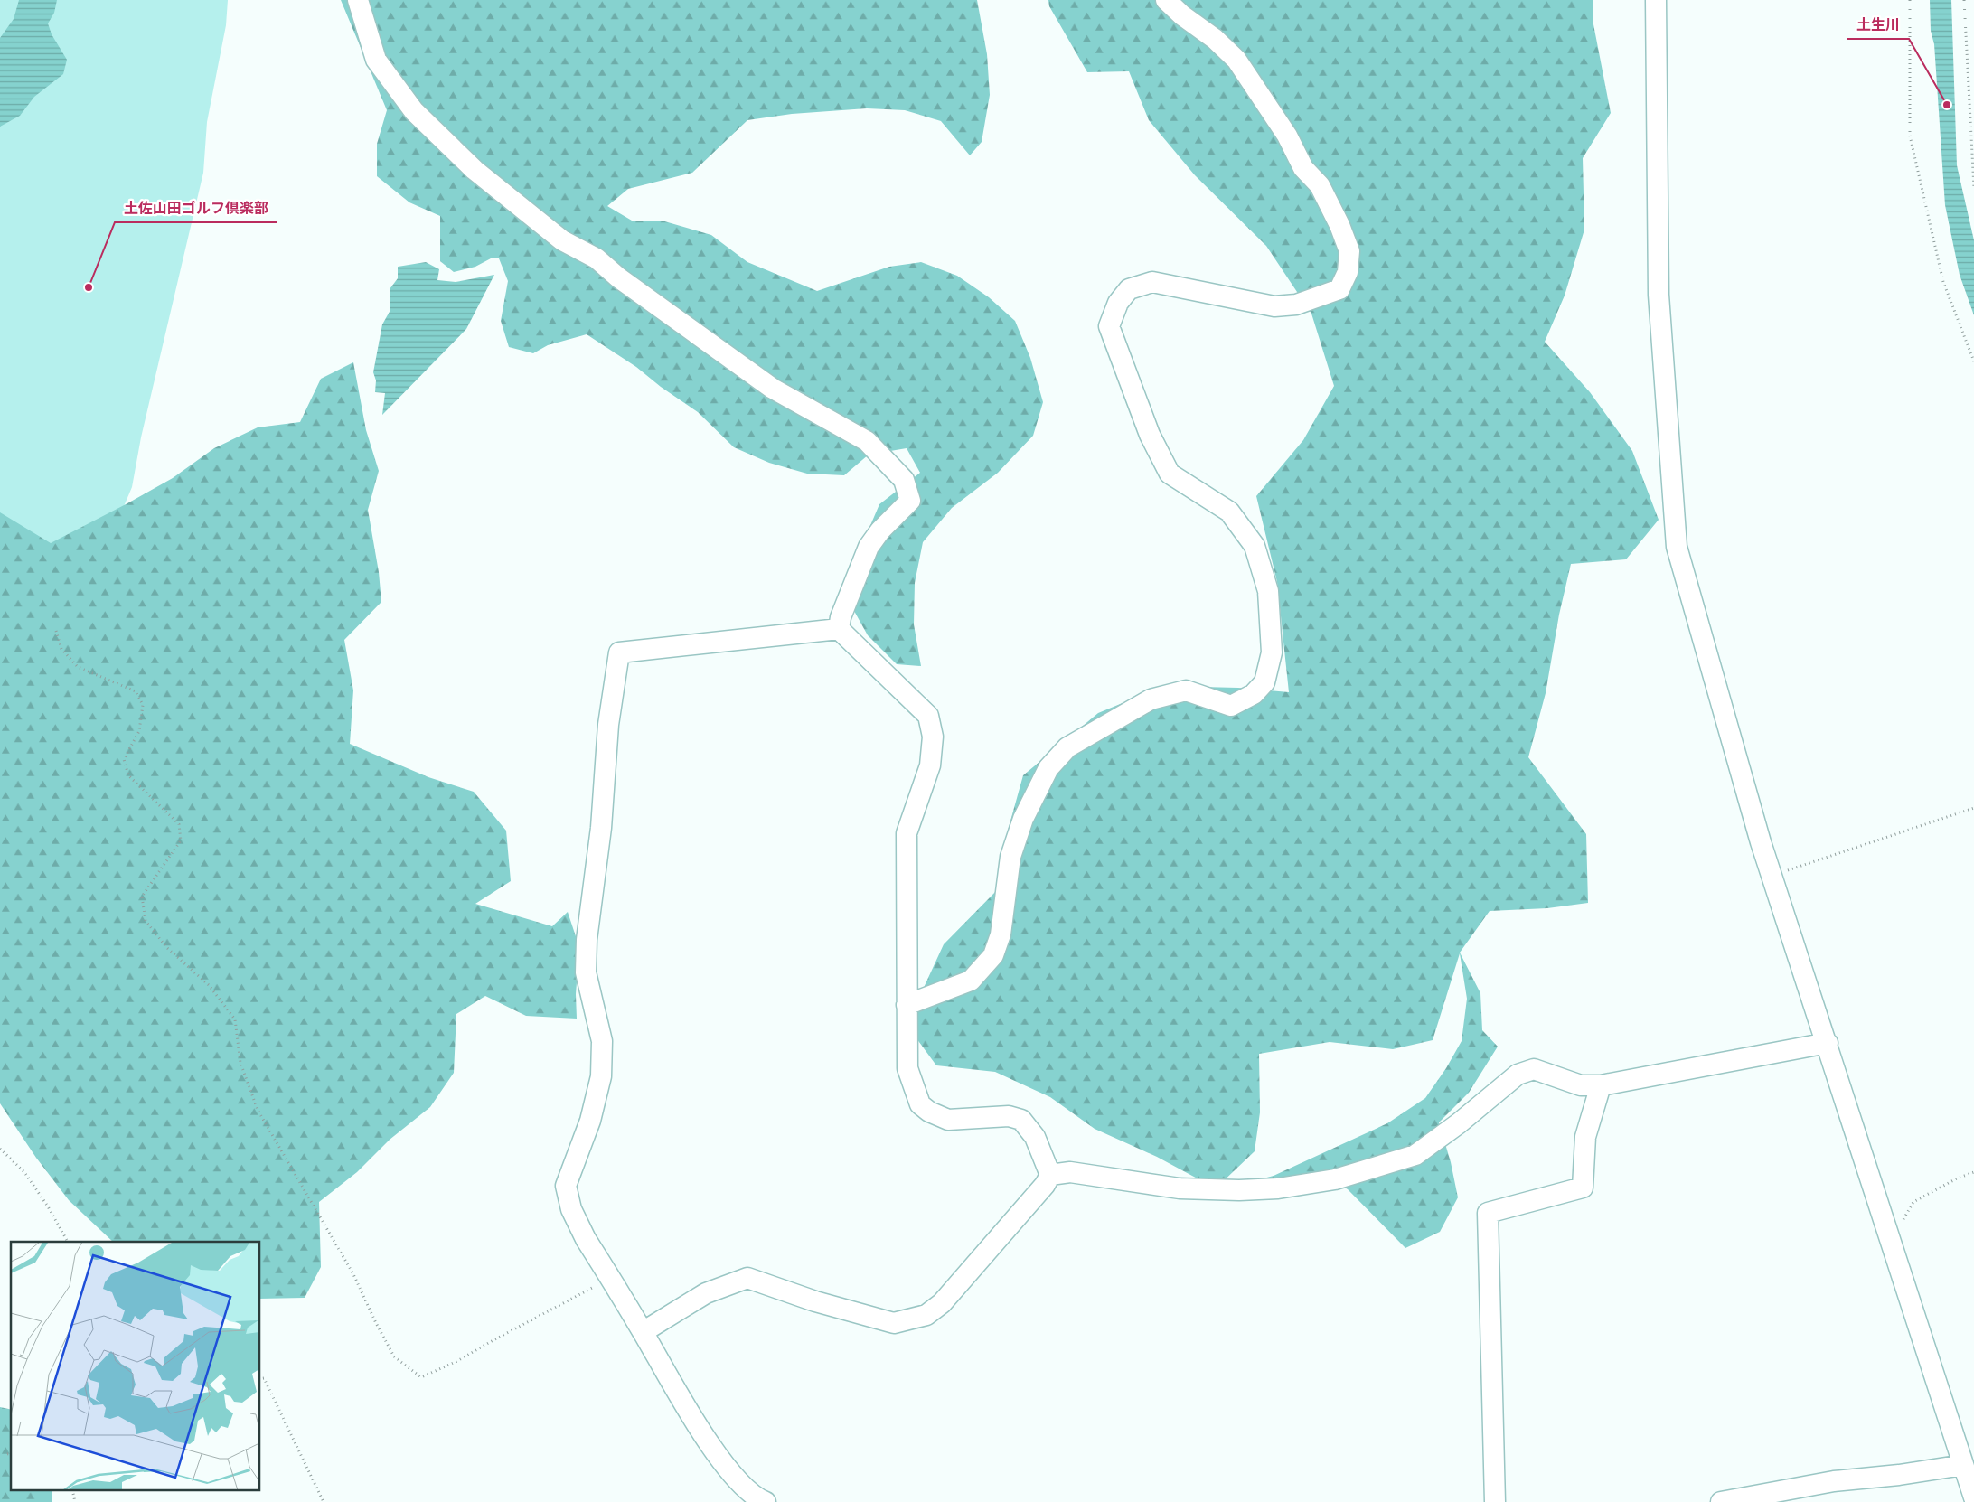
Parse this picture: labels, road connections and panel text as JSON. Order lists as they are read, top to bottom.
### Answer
{
  "places": ["土生川", "土佐山田ゴルフ倶楽部"]
}
